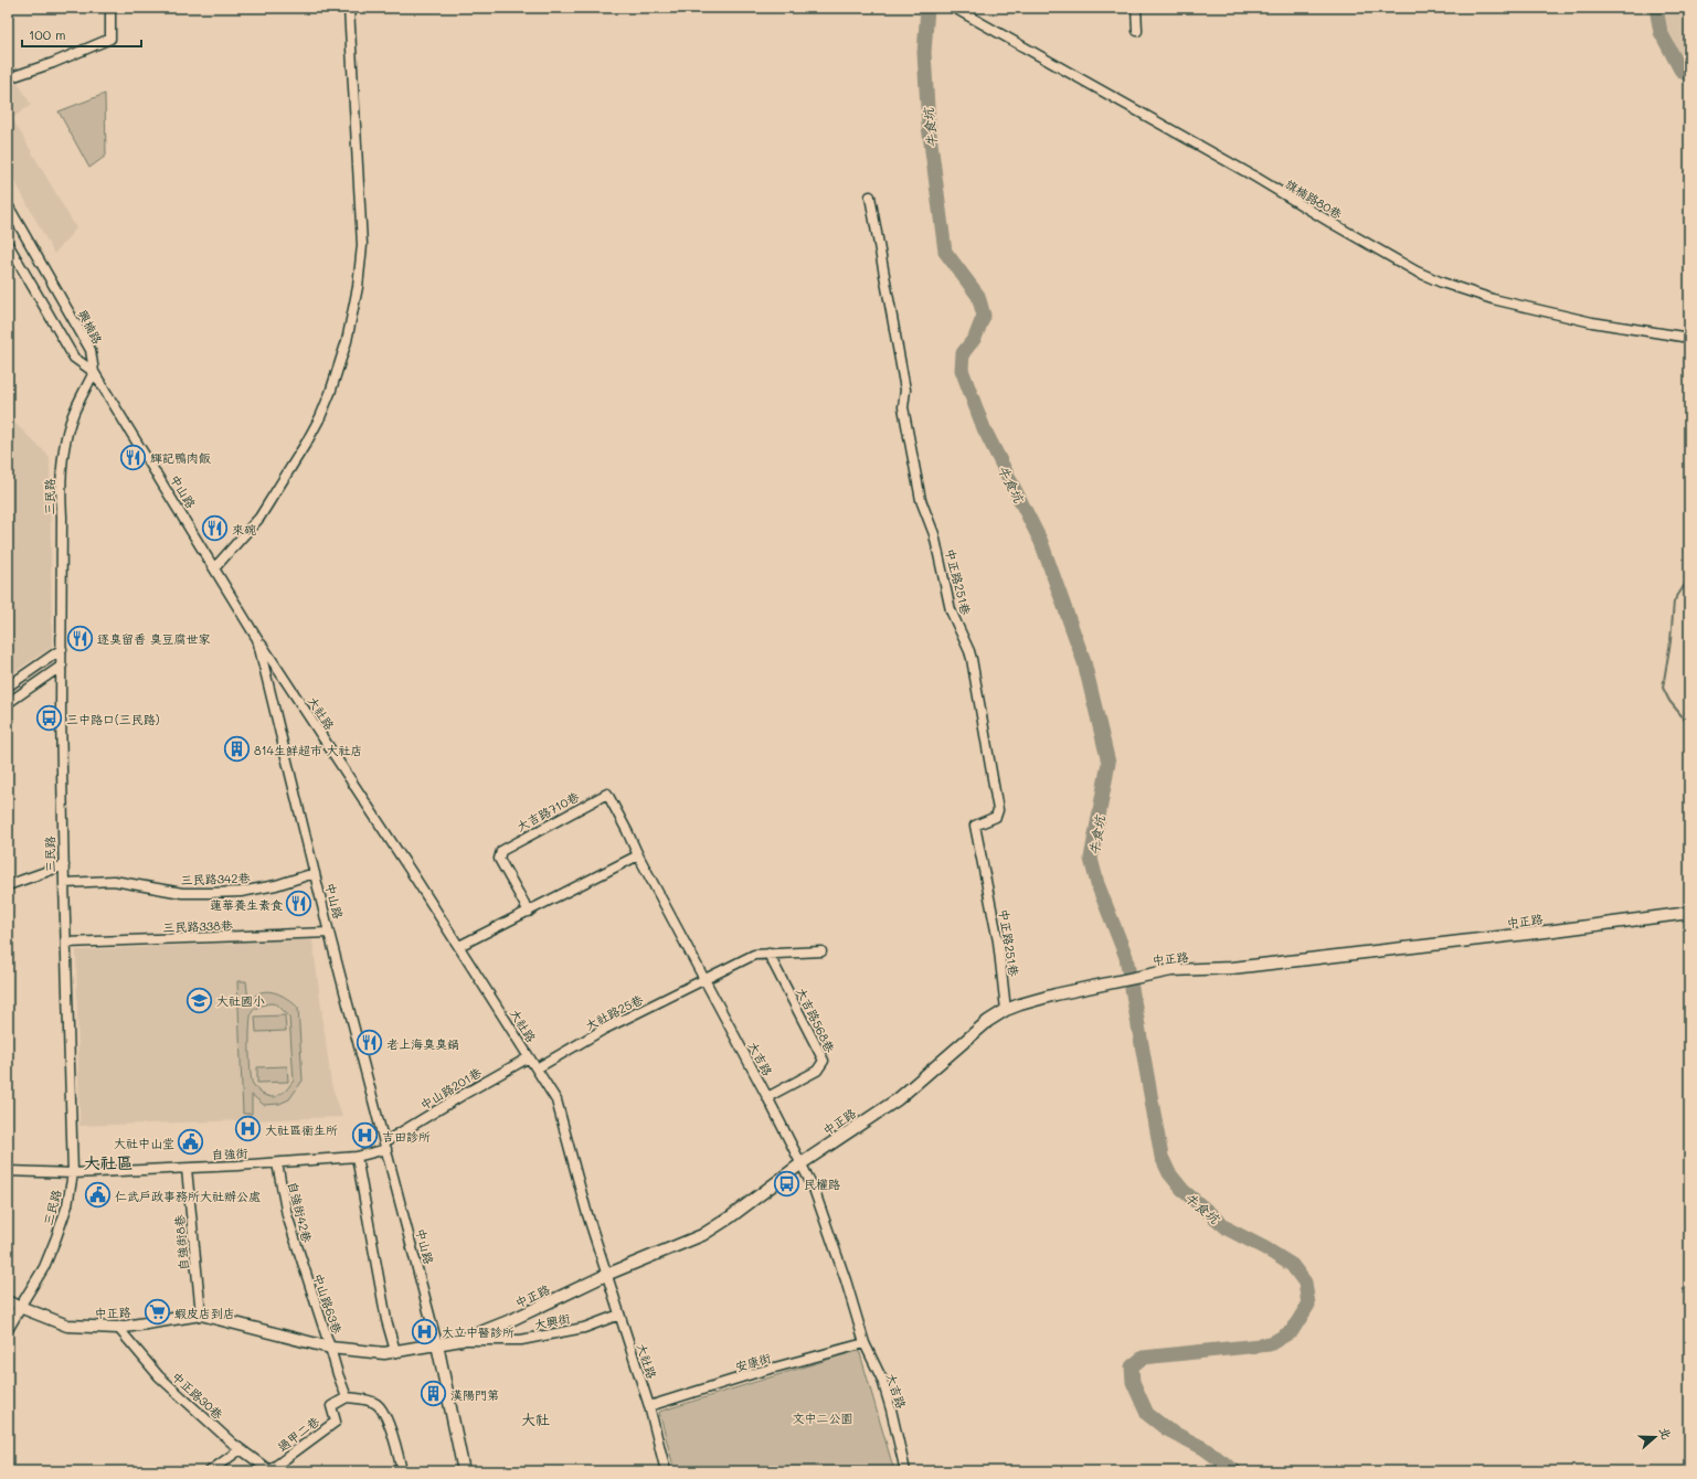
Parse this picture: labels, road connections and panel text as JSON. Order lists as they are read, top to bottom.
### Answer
{
  "streets": {
    "main road": ["中山路", "三民路", "中正路"],
    "street": [
      "旗楠路80巷",
      "興楠路",
      "中正路251巷",
      "大社路",
      "大吉路710巷",
      "三民路342巷",
      "三民路338巷",
      "大社路25巷",
      "大吉路568巷",
      "大吉路",
      "中山路201巷",
      "自強街",
      "自強街42巷",
      "自強街8巷",
      "中山路63巷",
      "大興街",
      "安康街",
      "中正路30巷",
      "過甲二巷"
    ]
  },
  "crossings": [
    ["興楠路", "中山路"],
    ["興楠路", "三民路"],
    ["中山路", "三民路"],
    ["中山路", "大社路"],
    ["中山路", "三民路342巷"],
    ["中山路", "中正路"],
    ["中山路", "三民路338巷"],
    ["中山路", "中山路201巷"],
    ["中山路", "自強街"],
    ["三民路", "三民路342巷"],
    ["三民路", "中正路"],
    ["三民路", "三民路338巷"],
    ["三民路", "自強街"],
    ["中正路251巷", "中正路"],
    ["大社路", "中正路"],
    ["大社路", "大社路25巷"],
    ["大社路", "中山路201巷"],
    ["大社路", "大興街"],
    ["大社路", "安康街"],
    ["大吉路710巷", "大吉路"],
    ["中正路", "大吉路"],
    ["中正路", "自強街8巷"],
    ["中正路", "中山路63巷"],
    ["中正路", "大興街"],
    ["中正路", "中正路30巷"],
    ["大社路25巷", "大吉路568巷"],
    ["大社路25巷", "大吉路"],
    ["大吉路568巷", "大吉路"],
    ["大吉路", "安康街"],
    ["中山路201巷", "自強街"],
    ["自強街", "自強街42巷"],
    ["自強街", "自強街8巷"],
    ["自強街42巷", "中山路63巷"],
    ["中山路63巷", "過甲二巷"],
    ["中正路30巷", "過甲二巷"]
  ],
  "districts": ["大社區", "大社"],
  "water": ["牛食坑"],
  "parks": ["文中二公園"],
  "places": {
    "restaurant": [
      "輝記鴨肉飯",
      "來碗",
      "逐臭留香 臭豆腐世家",
      "蓮華養生素食",
      "老上海臭臭鍋"
    ],
    "bus stop": ["三中路口(三民路)", "民權路"],
    "building": ["814生鮮超市 大社店", "漢陽門第"],
    "school or university": ["大社國小"],
    "hospital": ["大社區衛生所", "吉田診所", "大立中醫診所"],
    "public building": ["大社中山堂", "仁武戶政事務所大社辦公處"],
    "supermarket": ["蝦皮店到店"]
  },
  "scale_bar": "100 m",
  "north": "right"
}
